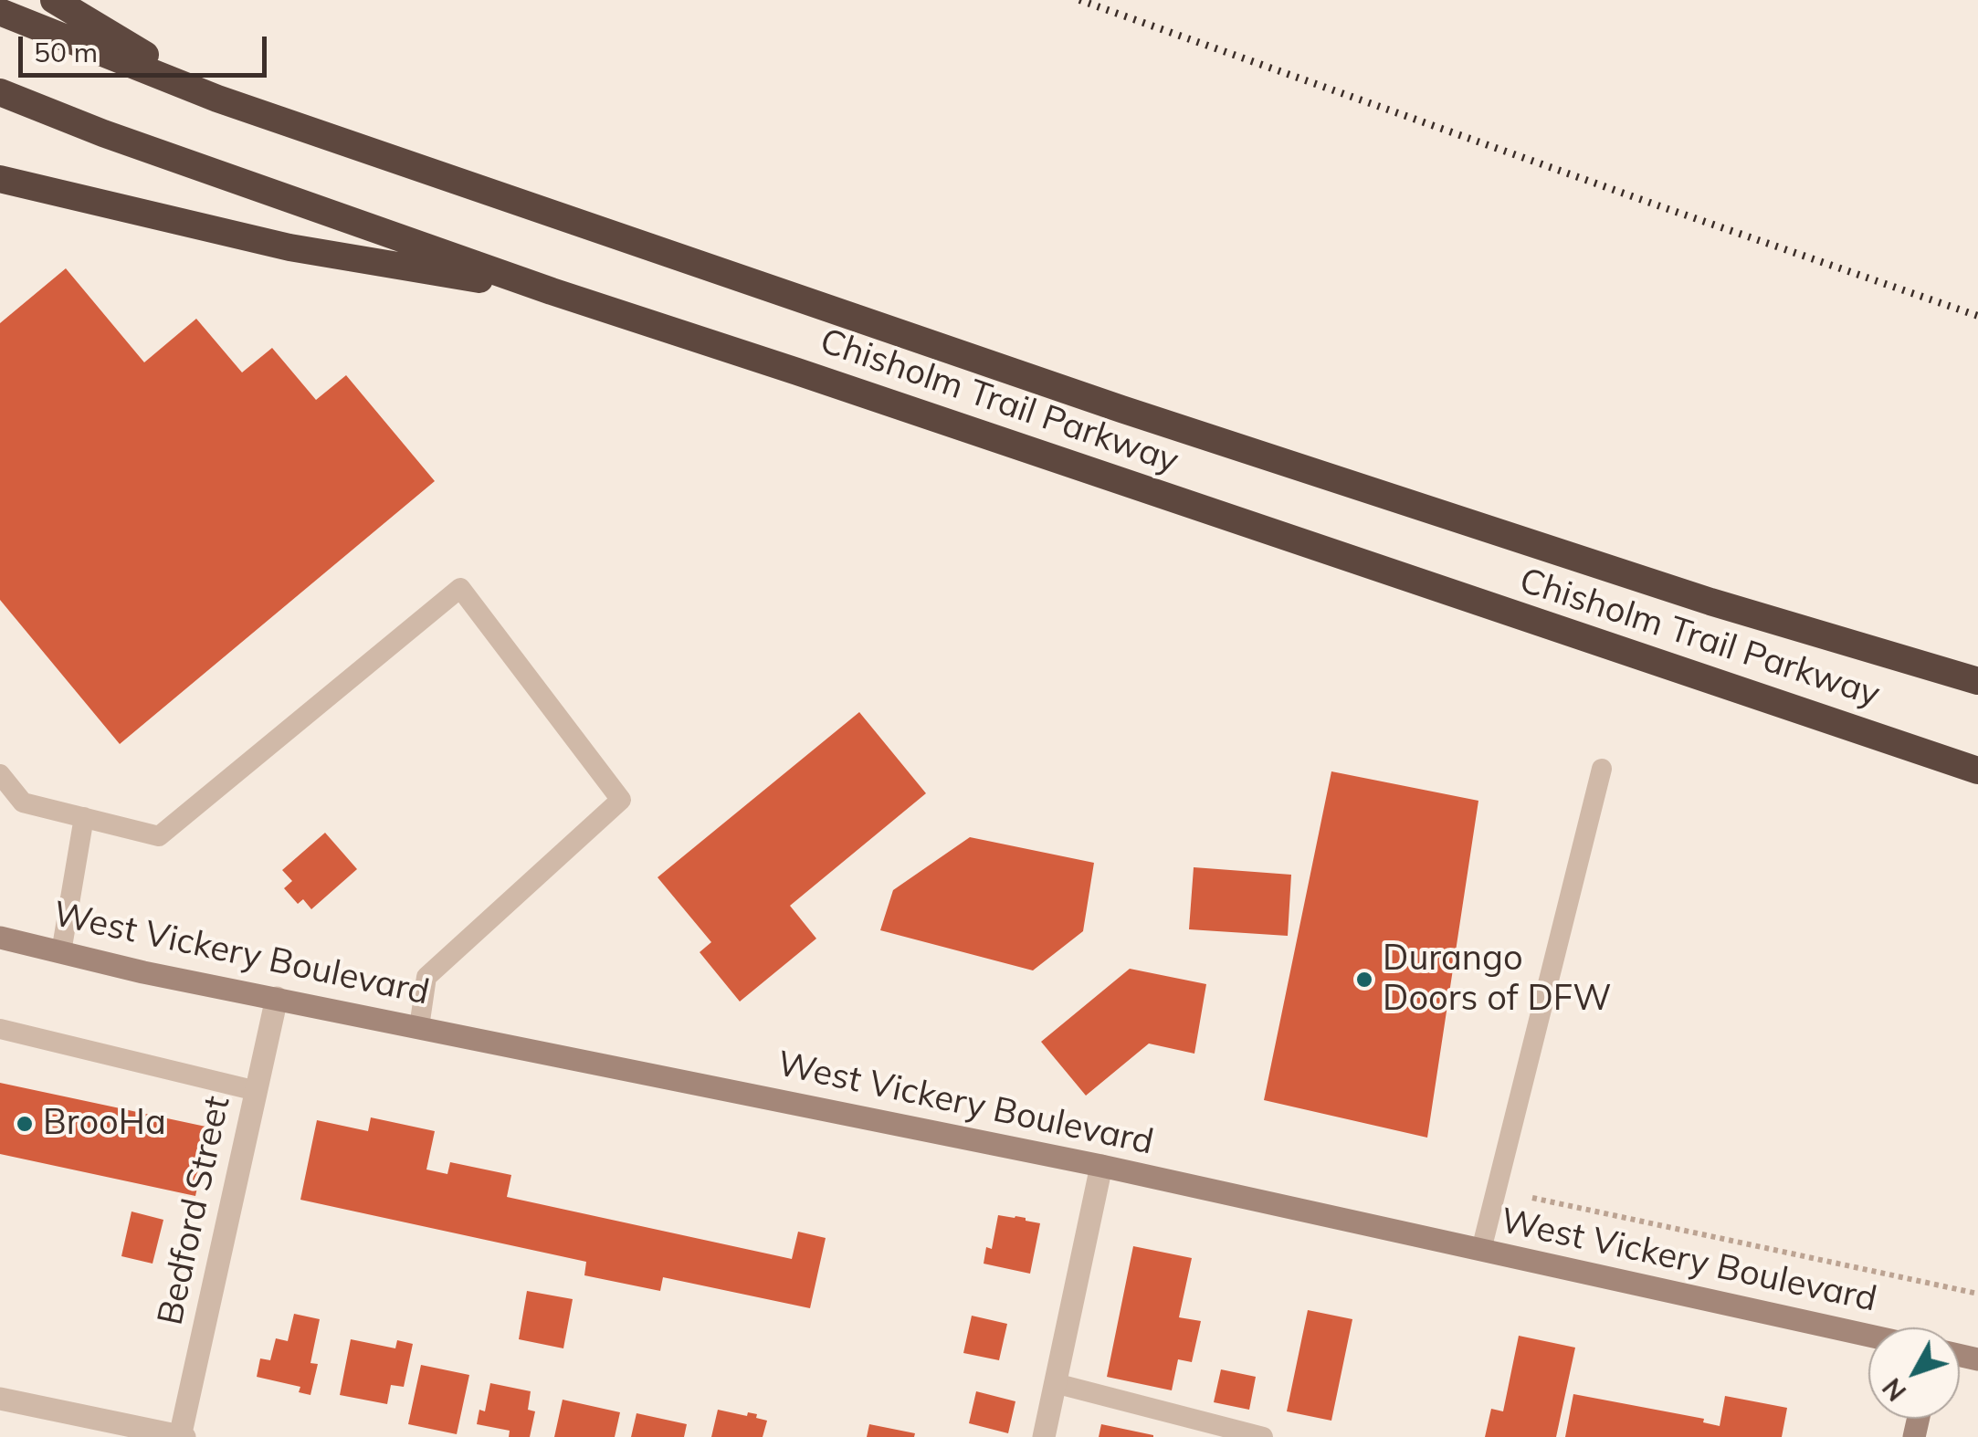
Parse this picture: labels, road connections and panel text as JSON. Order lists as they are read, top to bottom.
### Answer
{
  "streets": {
    "highway": ["Chisholm Trail Parkway"],
    "main road": ["West Vickery Boulevard"],
    "street": ["Bedford Street"]
  },
  "crossings": [
    ["West Vickery Boulevard", "Bedford Street"]
  ],
  "places": ["Durango Doors of DFW", "BrooHa"],
  "scale_bar": "50 m",
  "north": "bottom left"
}
